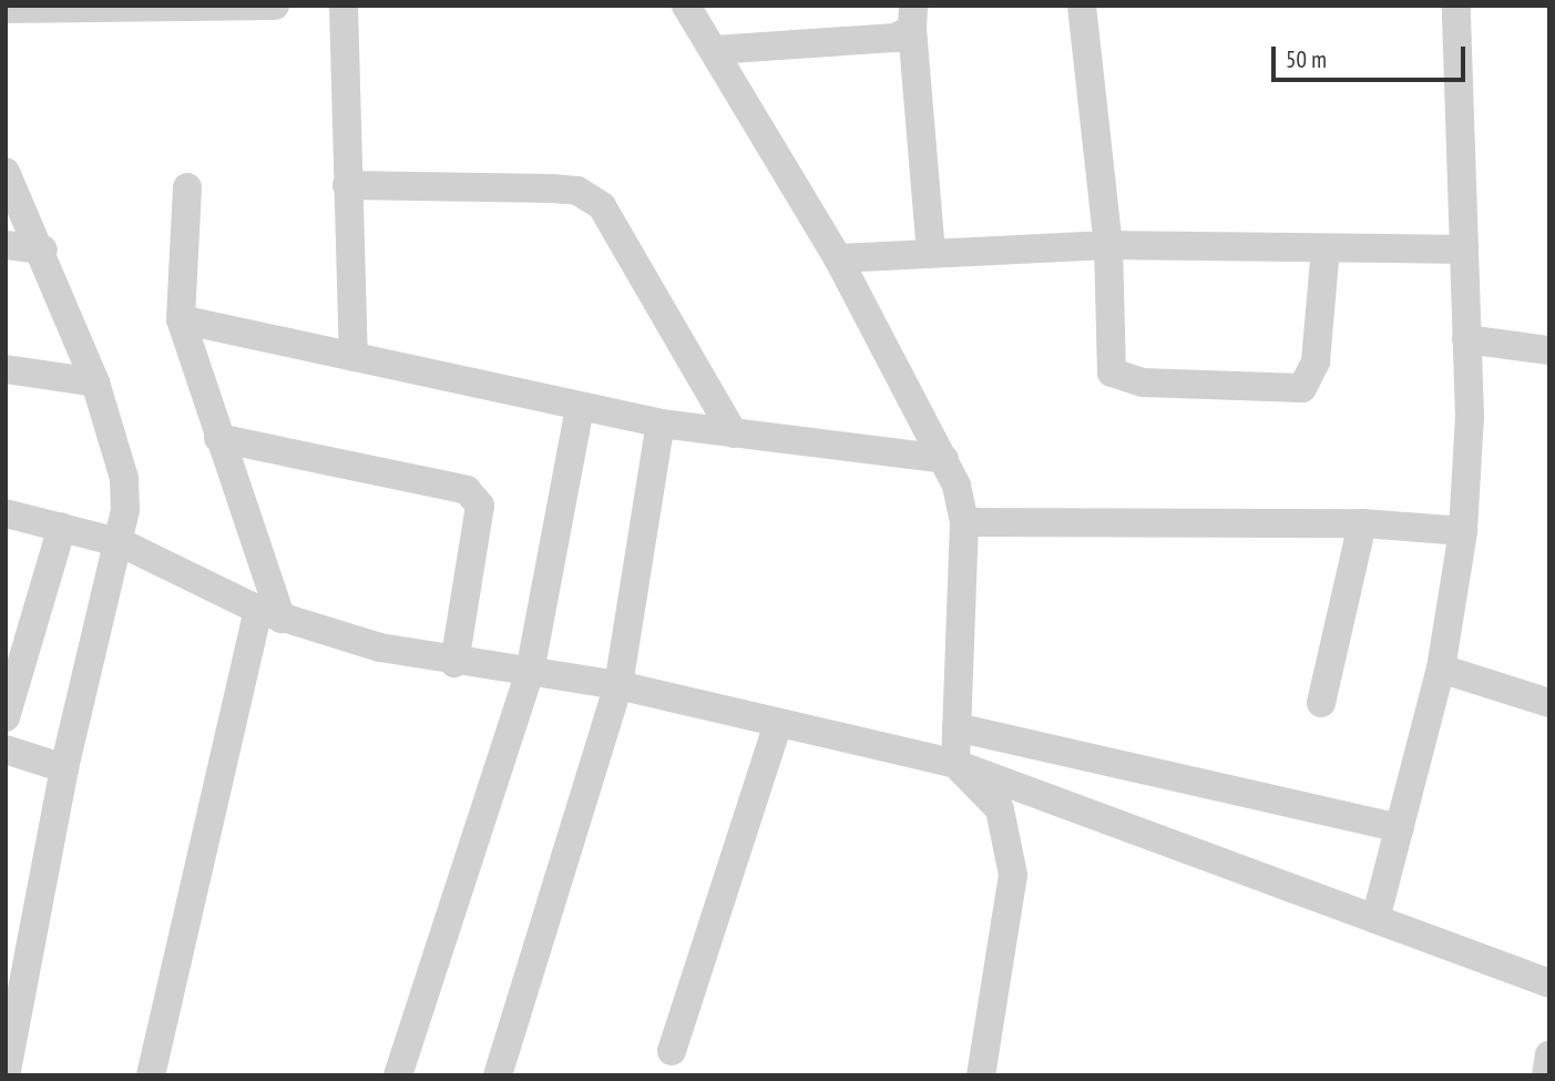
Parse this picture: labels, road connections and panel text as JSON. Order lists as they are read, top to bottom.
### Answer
{
  "scale_bar": "50 m"
}
